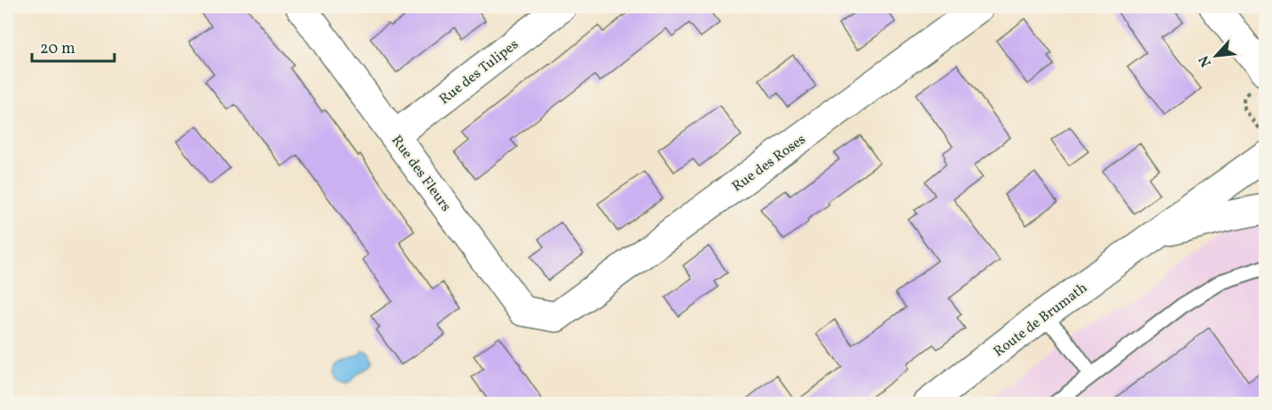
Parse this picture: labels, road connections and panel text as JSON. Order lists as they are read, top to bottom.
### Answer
{
  "streets": {
    "street": [
      "Rue des Tulipes",
      "Rue des Roses",
      "Rue des Fleurs",
      "Route de Brumath"
    ]
  },
  "crossings": [
    ["Rue des Tulipes", "Rue des Fleurs"],
    ["Rue des Roses", "Rue des Fleurs"]
  ],
  "scale_bar": "20 m",
  "north": "bottom left"
}
